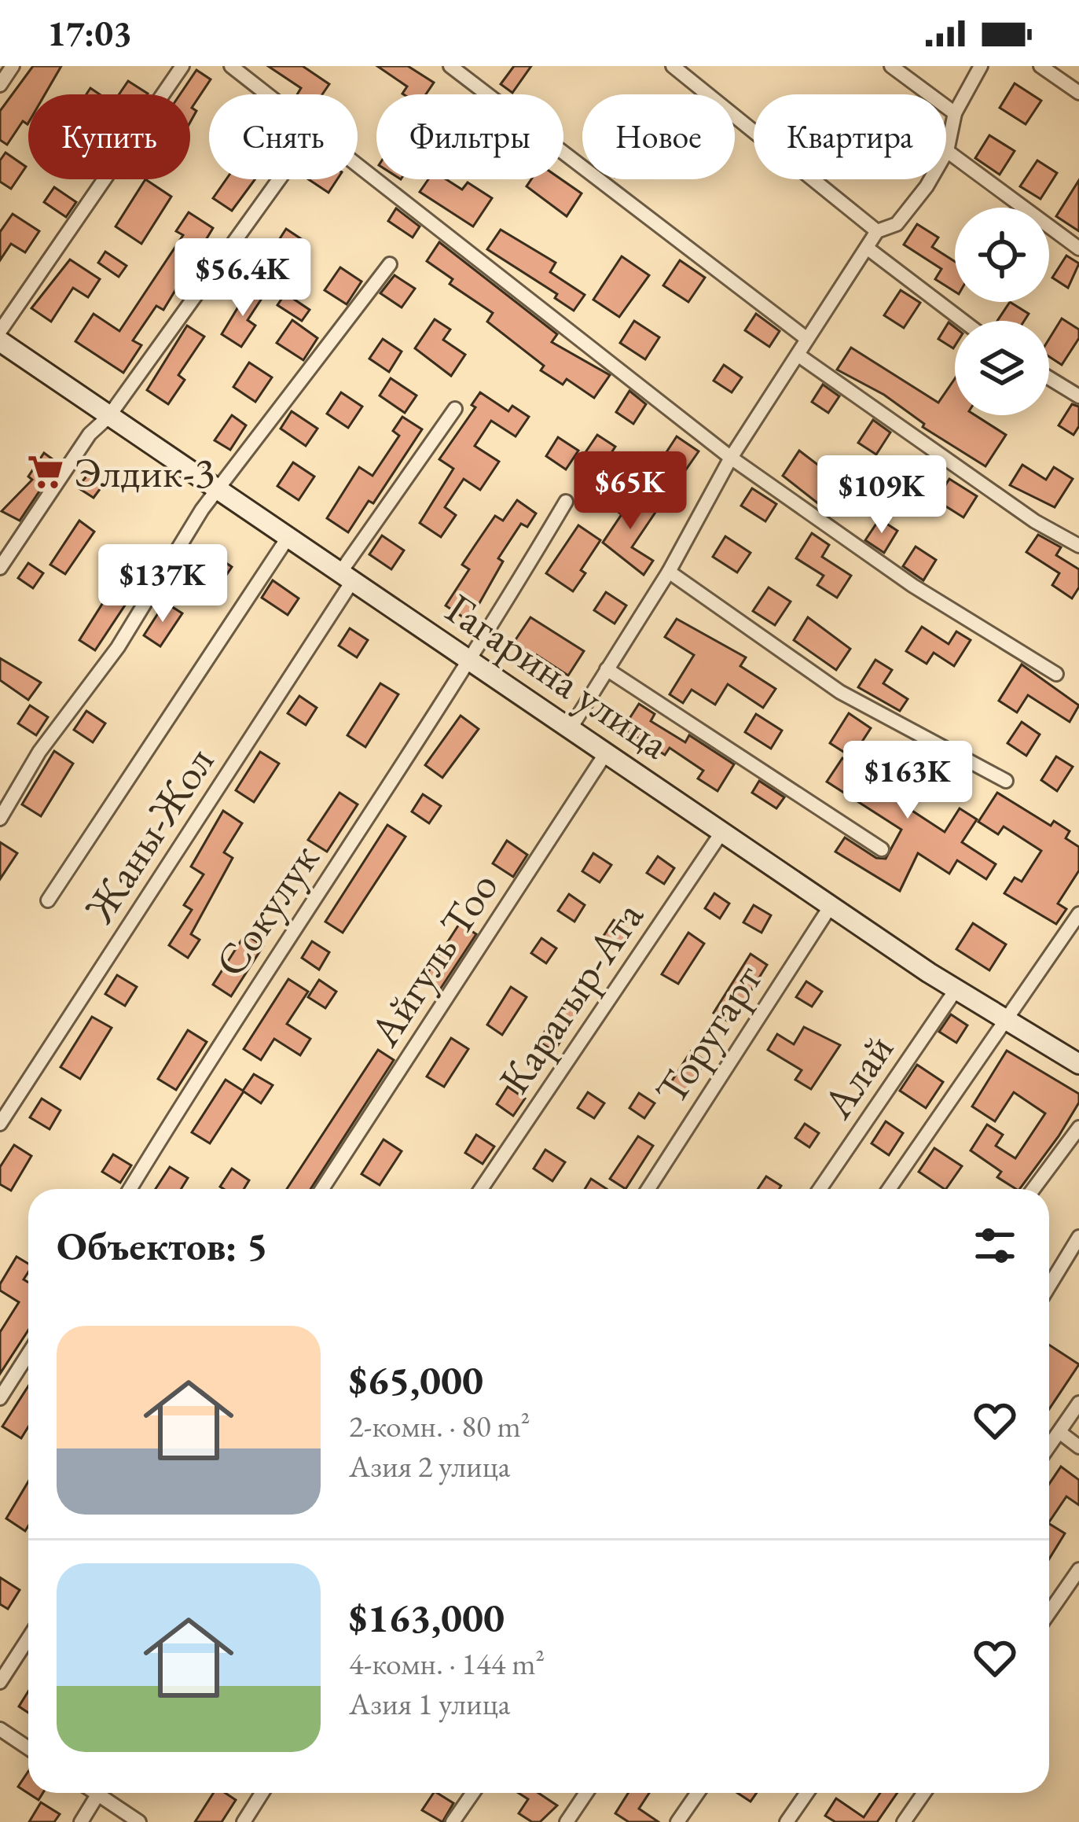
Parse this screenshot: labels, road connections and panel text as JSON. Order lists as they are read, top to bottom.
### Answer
{
  "streets": {
    "main road": ["Гагарина улица"],
    "street": [
      "Жаны-Жол",
      "Сокулук",
      "Айгуль Тоо",
      "Карагыр-Ата",
      "Торугарт",
      "Алай"
    ]
  },
  "crossings": [
    ["Гагарина улица", "Жаны-Жол"],
    ["Гагарина улица", "Сокулук"],
    ["Гагарина улица", "Айгуль Тоо"],
    ["Гагарина улица", "Карагыр-Ата"],
    ["Гагарина улица", "Торугарт"],
    ["Гагарина улица", "Алай"]
  ],
  "places": {
    "supermarket": ["Элдик-3"]
  },
  "page": {
    "status": "17:03",
    "chip": [
      "Купить",
      "Снять",
      "Фильтры",
      "Новое",
      "Квартира"
    ],
    "price": [
      "$56.4K",
      "$65K",
      "$109K",
      "$137K",
      "$163K"
    ],
    "heading": "Объектов: 5",
    "list": [
      {
        "name": "$65,000",
        "note": "2-комн. · 80 m² · Азия 2 улица"
      },
      {
        "name": "$163,000",
        "note": "4-комн. · 144 m² · Азия 1 улица"
      }
    ]
  }
}
